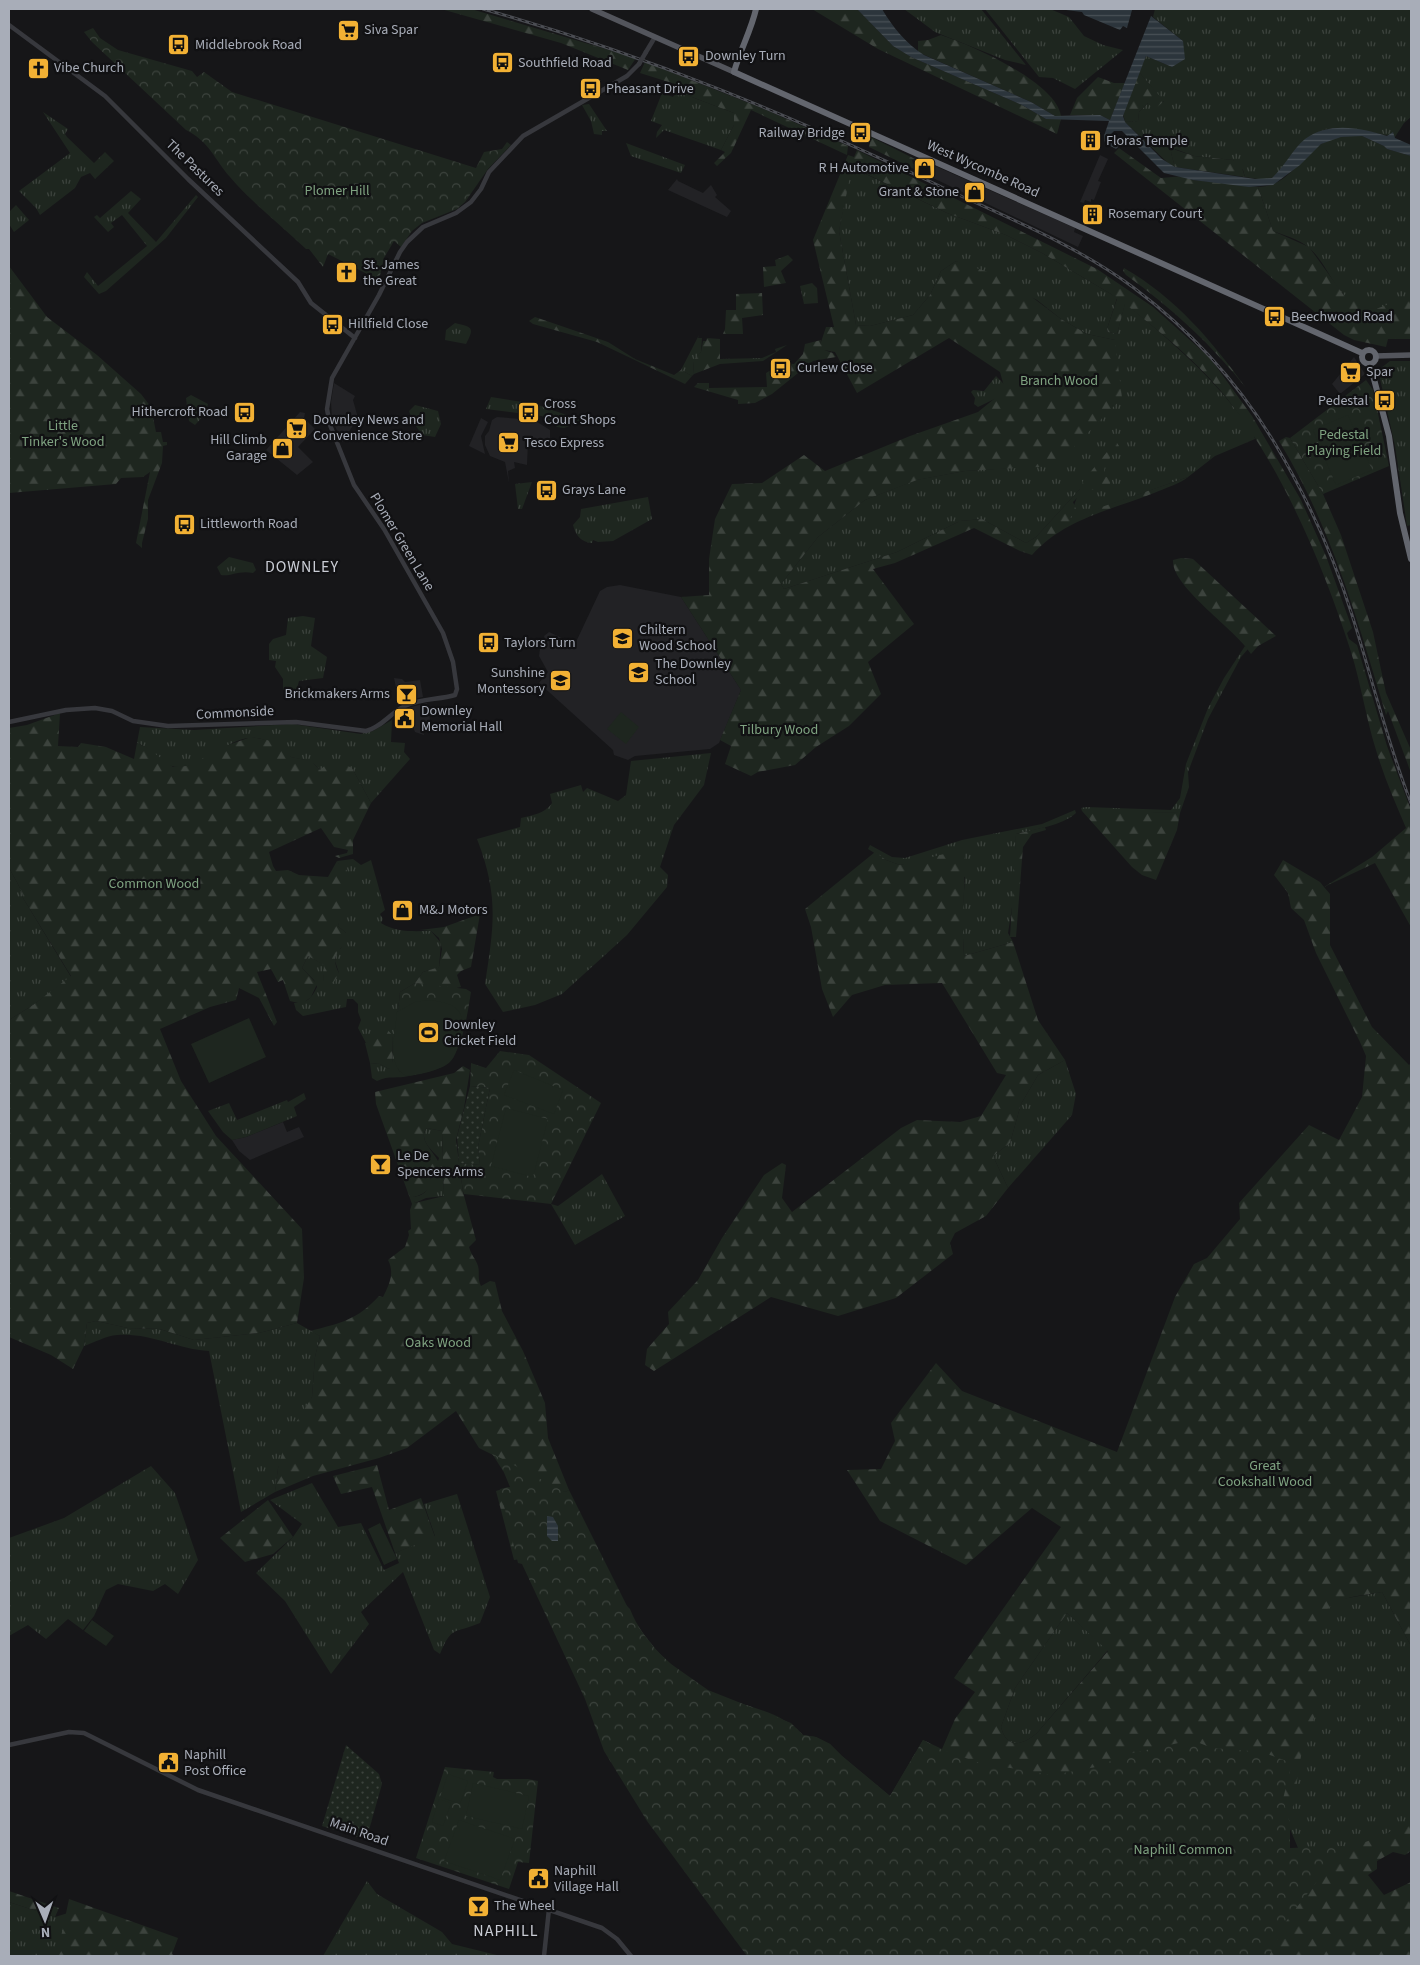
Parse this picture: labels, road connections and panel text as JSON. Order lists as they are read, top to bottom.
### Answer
{
  "streets": {
    "highway": ["West Wycombe Road"],
    "street": [
      "The Pastures",
      "Plomer Green Lane",
      "Commonside",
      "Main Road"
    ]
  },
  "crossings": [
    ["The Pastures", "Plomer Green Lane"],
    ["Plomer Green Lane", "Commonside"]
  ],
  "districts": ["DOWNLEY", "NAPHILL"],
  "parks": [
    "Plomer Hill",
    "Branch Wood",
    "Little Tinker's Wood",
    "Pedestal Playing Field",
    "Tilbury Wood",
    "Common Wood",
    "Oaks Wood",
    "Great Cookshall Wood",
    "Naphill Common"
  ],
  "places": {
    "supermarket": [
      "Siva Spar",
      "Spar",
      "Downley News and Convenience Store",
      "Tesco Express"
    ],
    "bus stop": [
      "Middlebrook Road",
      "Downley Turn",
      "Southfield Road",
      "Pheasant Drive",
      "Railway Bridge",
      "Beechwood Road",
      "Hillfield Close",
      "Curlew Close",
      "Pedestal",
      "Hithercroft Road",
      "Cross Court Shops",
      "Grays Lane",
      "Littleworth Road",
      "Taylors Turn"
    ],
    "church": ["Vibe Church", "St. James the Great"],
    "building": ["Floras Temple", "Rosemary Court"],
    "shop": [
      "R H Automotive",
      "Grant & Stone",
      "Hill Climb Garage",
      "M&J Motors"
    ],
    "school or university": ["Chiltern Wood School", "The Downley School", "Sunshine Montessory"],
    "bar": ["Brickmakers Arms", "Le De Spencers Arms", "The Wheel"],
    "public building": ["Downley Memorial Hall", "Naphill Post Office", "Naphill Village Hall"],
    "sports": ["Downley Cricket Field"]
  },
  "north": "bottom"
}
